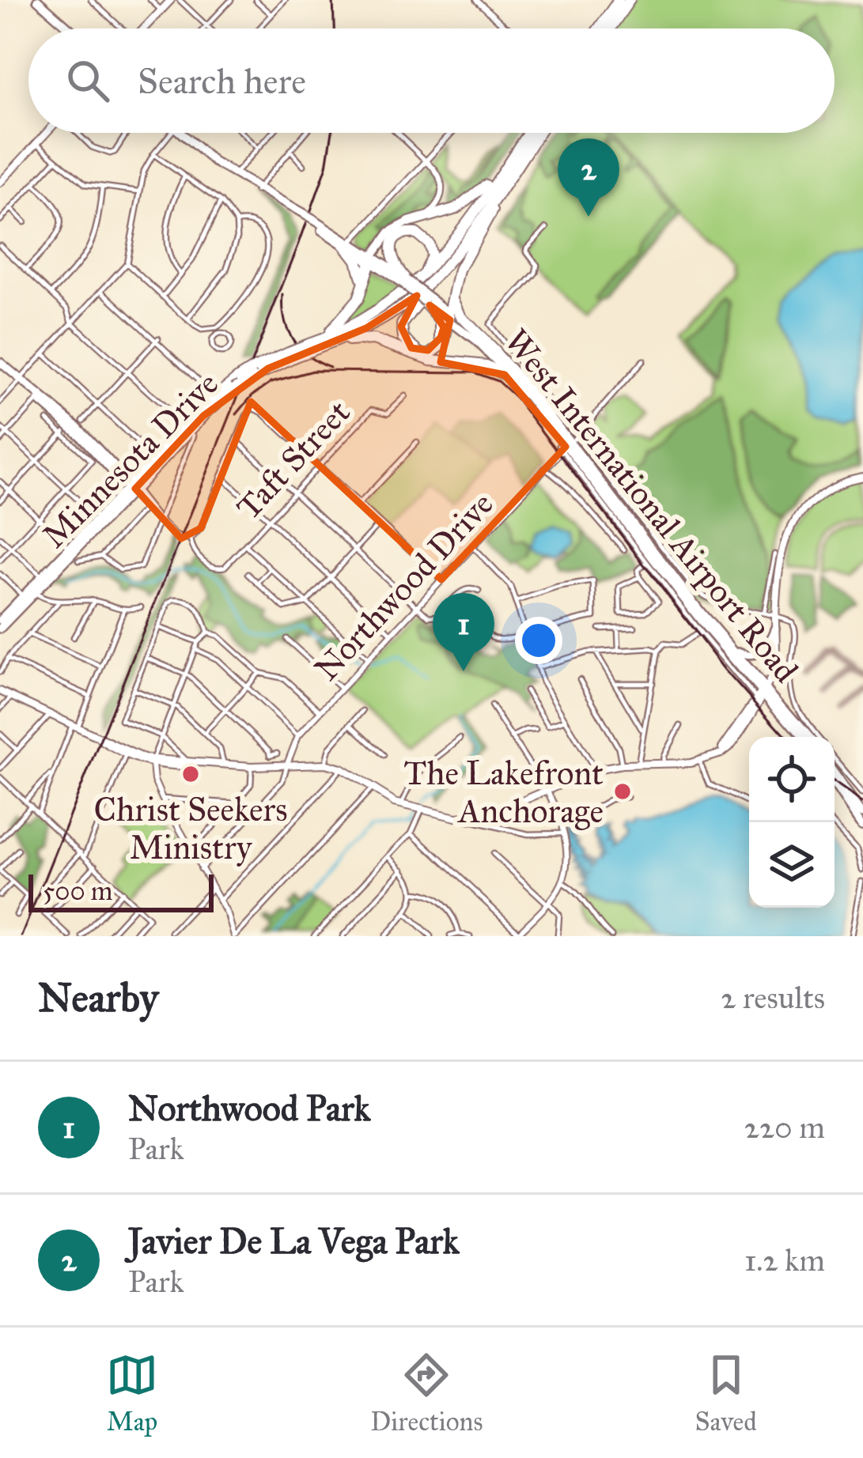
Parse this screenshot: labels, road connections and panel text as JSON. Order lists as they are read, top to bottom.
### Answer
{
  "streets": {
    "highway": ["Minnesota Drive"],
    "main road": ["West International Airport Road"],
    "street": ["Taft Street", "Northwood Drive"]
  },
  "crossings": [
    ["Minnesota Drive", "West International Airport Road"],
    ["West International Airport Road", "Northwood Drive"]
  ],
  "places": ["Christ Seekers Ministry", "The Lakefront Anchorage"],
  "scale_bar": "500 m",
  "page": {
    "search": "Search here",
    "pins": ["2", "1"],
    "scale": "500 m",
    "heading": ["Nearby", "2 results"],
    "list": [
      {
        "mark": "1",
        "name": "Northwood Park",
        "note": "Park",
        "value": "220 m"
      },
      {
        "mark": "2",
        "name": "Javier De La Vega Park",
        "note": "Park",
        "value": "1.2 km"
      }
    ],
    "nav": ["Map", "Directions", "Saved"]
  }
}
